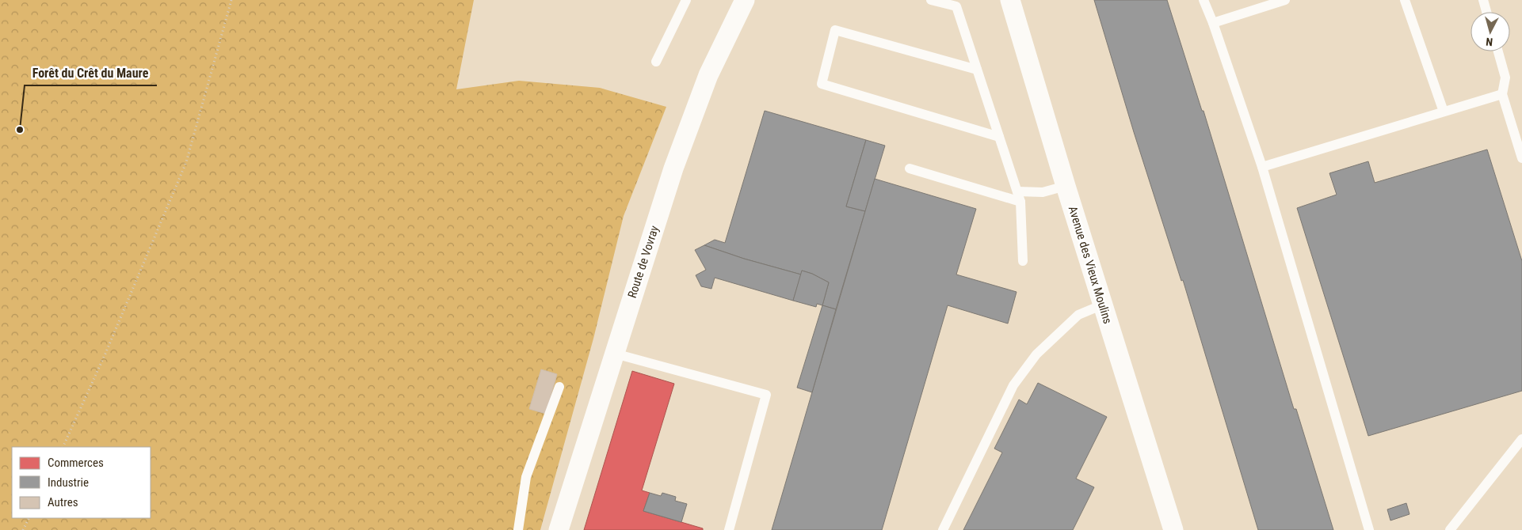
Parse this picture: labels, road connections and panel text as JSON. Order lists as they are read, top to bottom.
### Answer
{
  "streets": {
    "street": ["Route de Vovray", "Avenue des Vieux Moulins"]
  },
  "places": ["Forêt du Crêt du Maure"],
  "legend": ["Commerces", "Industrie", "Autres"],
  "north": "bottom"
}
